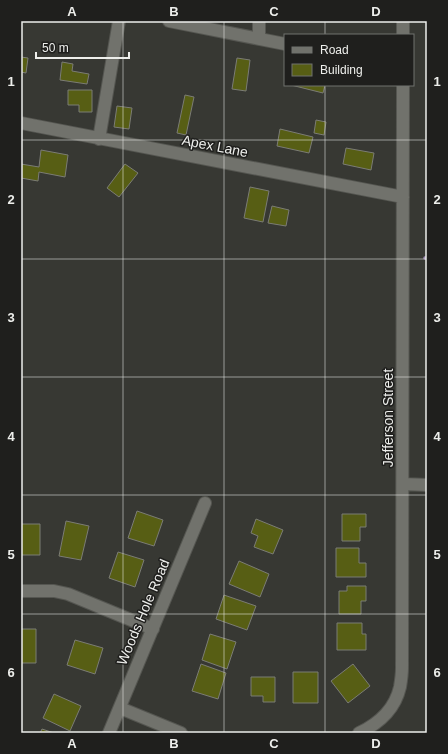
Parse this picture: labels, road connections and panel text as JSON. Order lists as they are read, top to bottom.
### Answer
{
  "streets": {
    "street": ["Apex Lane", "Jefferson Street", "Woods Hole Road"]
  },
  "crossings": [
    ["Apex Lane", "Jefferson Street"]
  ],
  "legend": ["Road", "Building"],
  "scale_bar": "50 m",
  "grid": {
    "columns": [
      "A",
      "B",
      "C",
      "D"
    ],
    "rows": [
      "1",
      "2",
      "3",
      "4",
      "5",
      "6"
    ]
  }
}
